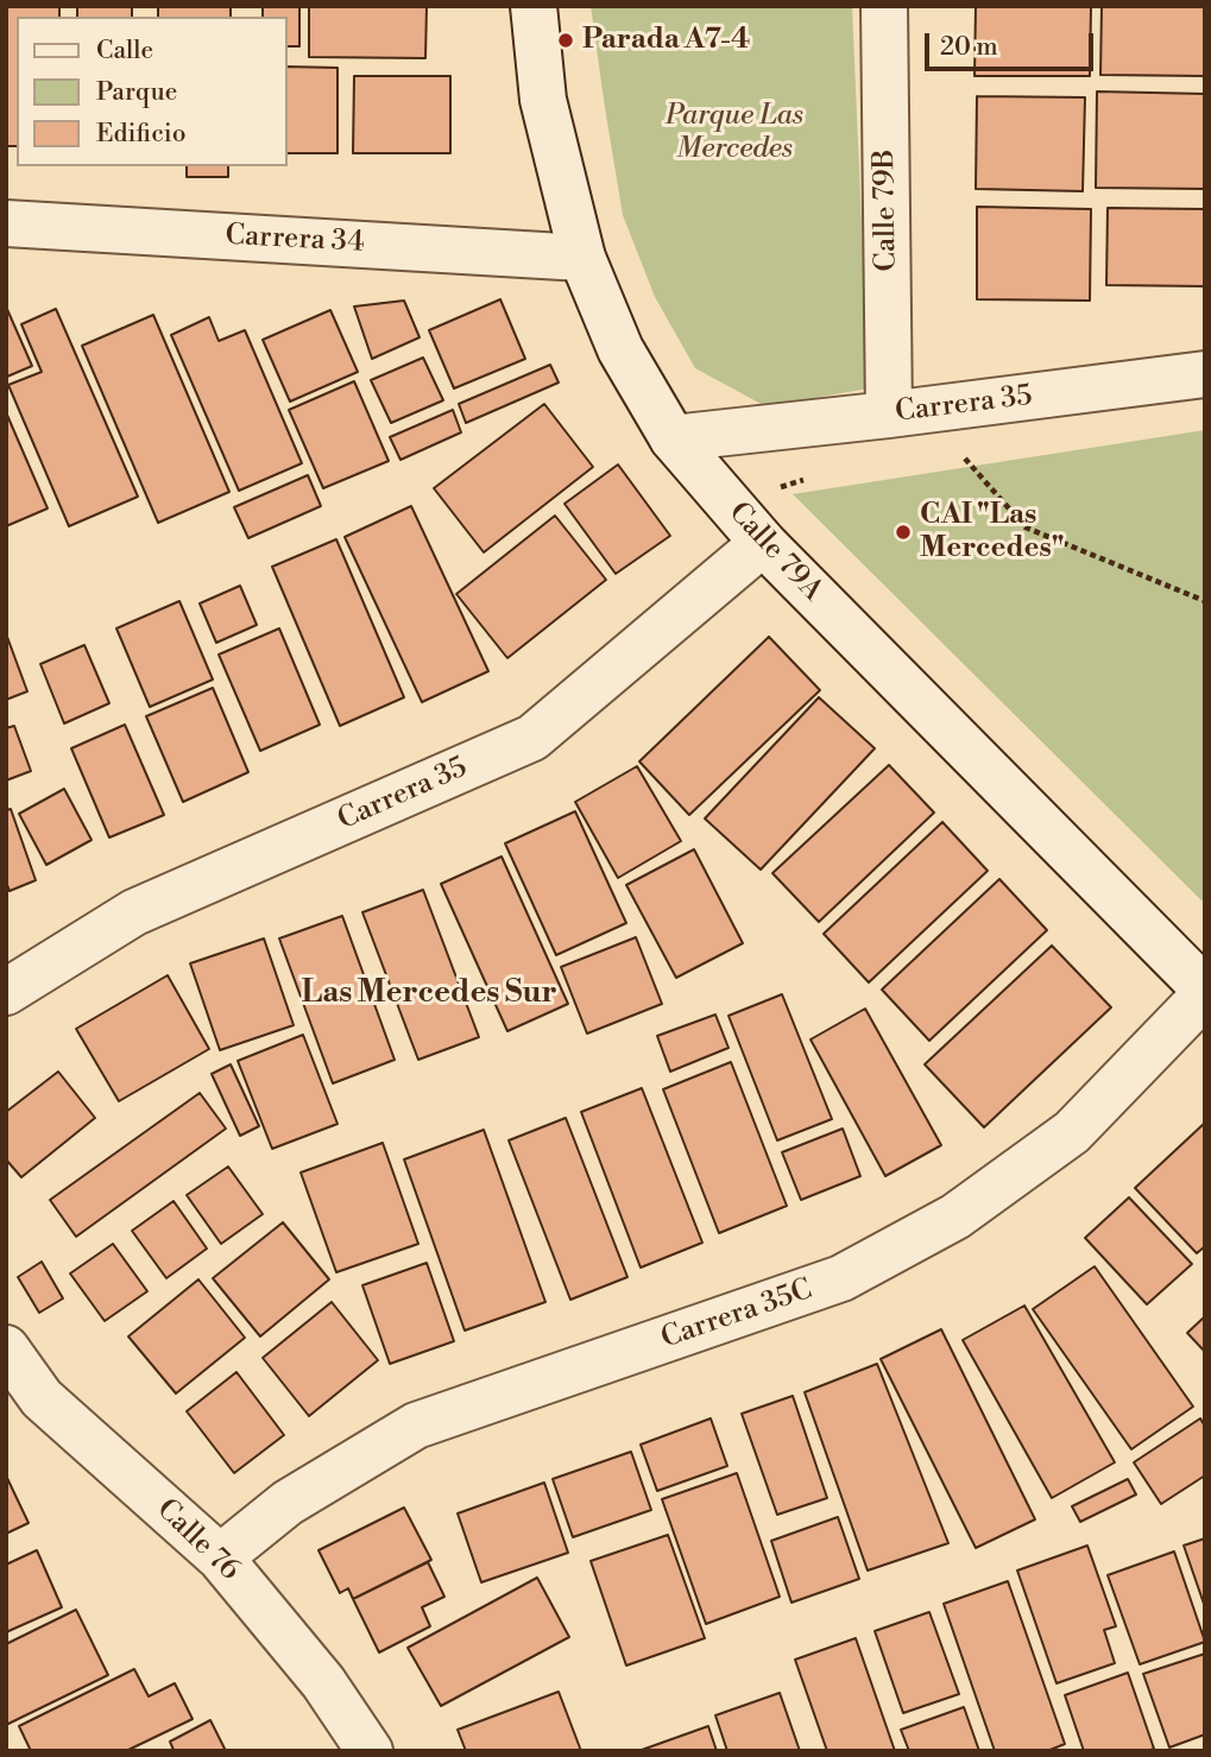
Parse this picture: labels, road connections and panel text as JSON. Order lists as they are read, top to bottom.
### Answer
{
  "streets": {
    "street": [
      "Calle 79B",
      "Carrera 34",
      "Carrera 35",
      "Calle 79A",
      "Carrera 35C",
      "Calle 76"
    ]
  },
  "crossings": [
    ["Calle 79B", "Carrera 35"],
    ["Carrera 34", "Calle 79A"],
    ["Carrera 35", "Calle 79A"],
    ["Calle 79A", "Carrera 35C"],
    ["Carrera 35C", "Calle 76"]
  ],
  "districts": ["Las Mercedes Sur"],
  "parks": ["Parque Las Mercedes"],
  "places": ["Parada A7-4", "CAI \"Las Mercedes\""],
  "legend": ["Calle", "Parque", "Edificio"],
  "scale_bar": "20 m"
}
